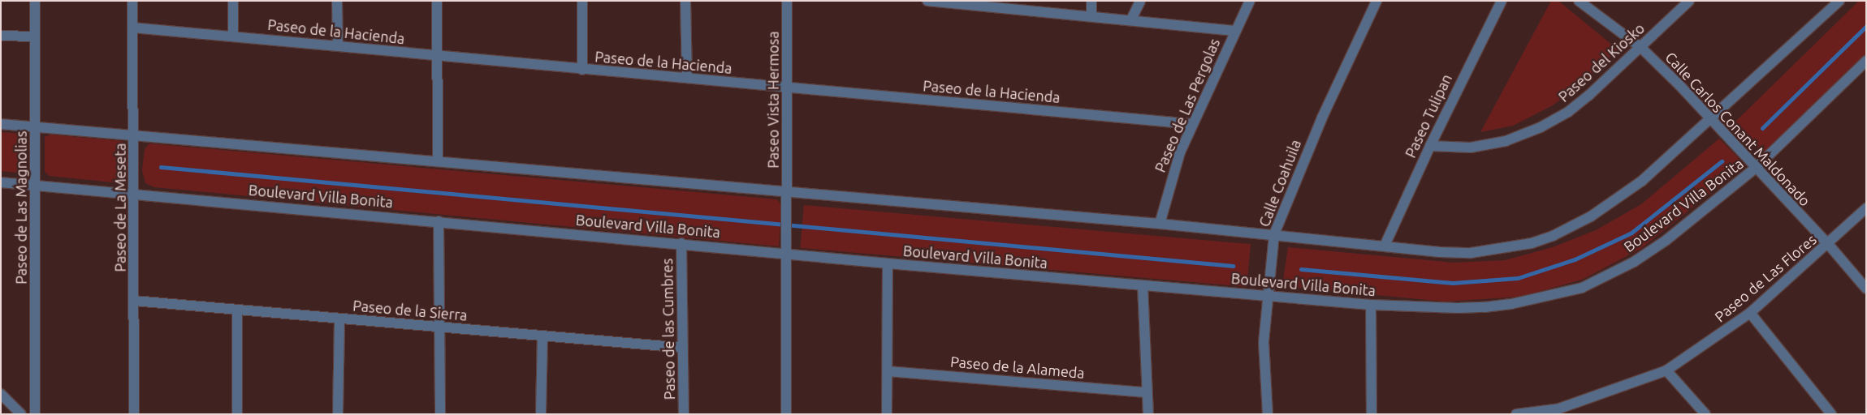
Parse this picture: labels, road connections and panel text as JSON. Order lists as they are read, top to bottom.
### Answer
{
  "streets": {
    "street": [
      "Paseo de la Hacienda",
      "Paseo del Kiosko",
      "Paseo Vista Hermosa",
      "Paseo de Las Pergolas",
      "Paseo Tulipan",
      "Calle Carlos Conant Maldonado",
      "Calle Coahuila",
      "Boulevard Villa Bonita",
      "Paseo de Las Magnolias",
      "Paseo de La Meseta",
      "Paseo de Las Flores",
      "Paseo de la Sierra",
      "Paseo de las Cumbres",
      "Paseo de la Alameda"
    ]
  },
  "crossings": [
    ["Paseo de la Hacienda", "Paseo Vista Hermosa"],
    ["Paseo de la Hacienda", "Paseo de Las Pergolas"],
    ["Paseo de la Hacienda", "Paseo de La Meseta"],
    ["Paseo del Kiosko", "Paseo Tulipan"],
    ["Paseo del Kiosko", "Calle Carlos Conant Maldonado"],
    ["Paseo Vista Hermosa", "Boulevard Villa Bonita"],
    ["Calle Carlos Conant Maldonado", "Boulevard Villa Bonita"],
    ["Calle Carlos Conant Maldonado", "Paseo de Las Flores"],
    ["Calle Coahuila", "Boulevard Villa Bonita"],
    ["Boulevard Villa Bonita", "Paseo de Las Magnolias"],
    ["Boulevard Villa Bonita", "Paseo de La Meseta"],
    ["Boulevard Villa Bonita", "Paseo de las Cumbres"],
    ["Paseo de La Meseta", "Paseo de la Sierra"],
    ["Paseo de la Sierra", "Paseo de las Cumbres"]
  ]
}
